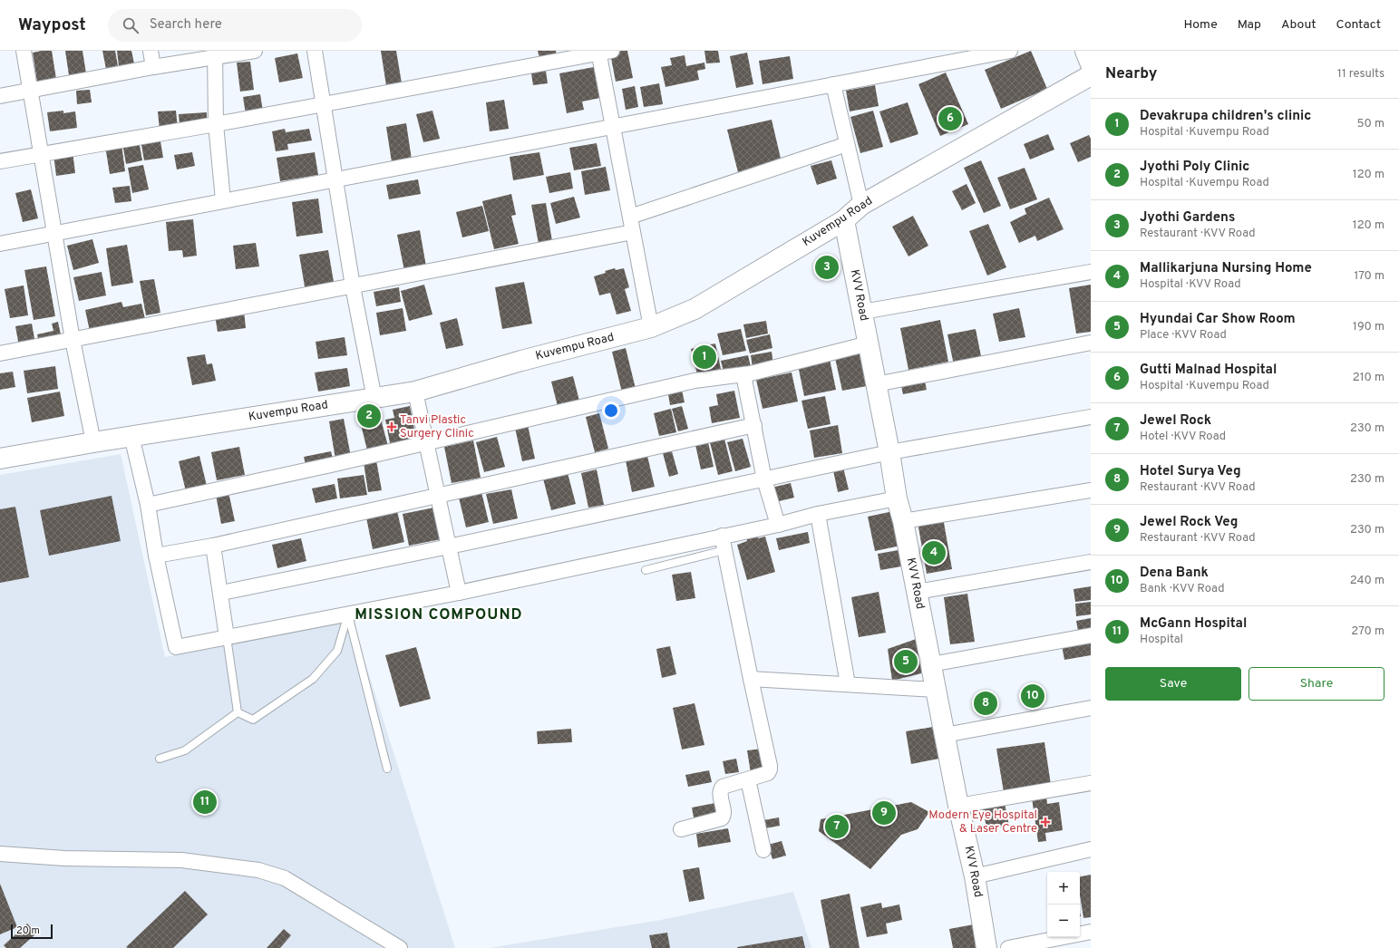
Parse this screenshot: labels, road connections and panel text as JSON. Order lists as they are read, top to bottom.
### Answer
{
  "streets": {
    "main road": ["Kuvempu Road", "KVV Road"]
  },
  "crossings": [
    ["Kuvempu Road", "KVV Road"]
  ],
  "districts": ["MISSION COMPOUND"],
  "places": {
    "health": ["Tanvi Plastic Surgery Clinic", "Modern Eye Hospital & Laser Centre"]
  },
  "scale_bar": "20 m",
  "page": {
    "header": "Waypost",
    "search": "Search here",
    "nav": [
      "Home",
      "Map",
      "About",
      "Contact"
    ],
    "heading": ["Nearby", "11 results"],
    "list": [
      {
        "mark": "1",
        "name": "Devakrupa children's clinic",
        "note": "Hospital · Kuvempu Road",
        "value": "50 m"
      },
      {
        "mark": "2",
        "name": "Jyothi Poly Clinic",
        "note": "Hospital · Kuvempu Road",
        "value": "120 m"
      },
      {
        "mark": "3",
        "name": "Jyothi Gardens",
        "note": "Restaurant · KVV Road",
        "value": "120 m"
      },
      {
        "mark": "4",
        "name": "Mallikarjuna Nursing Home",
        "note": "Hospital · KVV Road",
        "value": "170 m"
      },
      {
        "mark": "5",
        "name": "Hyundai Car Show Room",
        "note": "Place · KVV Road",
        "value": "190 m"
      },
      {
        "mark": "6",
        "name": "Gutti Malnad Hospital",
        "note": "Hospital · Kuvempu Road",
        "value": "210 m"
      },
      {
        "mark": "7",
        "name": "Jewel Rock",
        "note": "Hotel · KVV Road",
        "value": "230 m"
      },
      {
        "mark": "8",
        "name": "Hotel Surya Veg",
        "note": "Restaurant · KVV Road",
        "value": "230 m"
      },
      {
        "mark": "9",
        "name": "Jewel Rock Veg",
        "note": "Restaurant · KVV Road",
        "value": "230 m"
      },
      {
        "mark": "10",
        "name": "Dena Bank",
        "note": "Bank · KVV Road",
        "value": "240 m"
      },
      {
        "mark": "11",
        "name": "McGann Hospital",
        "note": "Hospital",
        "value": "270 m"
      }
    ],
    "pins": [
      "6",
      "3",
      "1",
      "2",
      "4",
      "5",
      "10",
      "8",
      "11",
      "9",
      "7"
    ],
    "buttons": ["Save", "Share"],
    "map_buttons": ["+", "−"],
    "scale": "20 m"
  }
}
